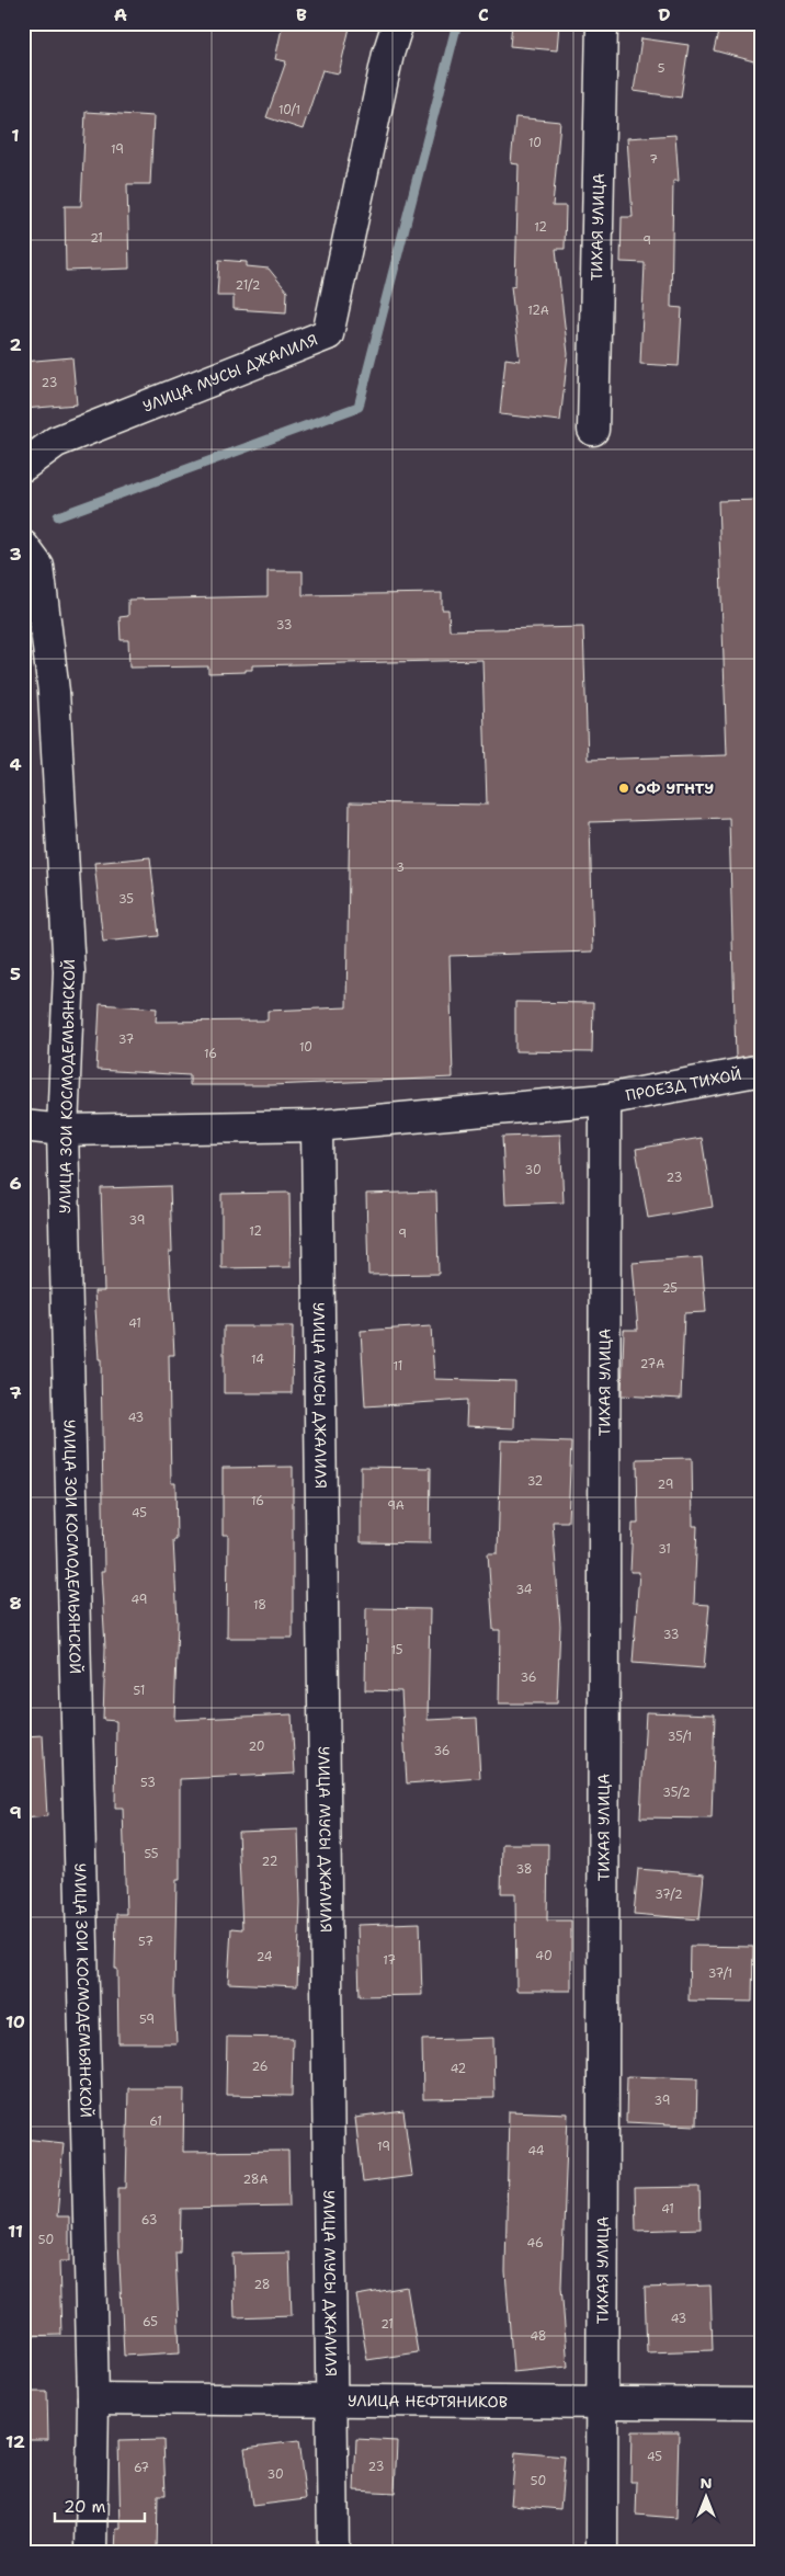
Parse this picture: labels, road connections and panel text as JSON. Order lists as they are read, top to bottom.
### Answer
{
  "streets": {
    "street": [
      "ТИХАЯ УЛИЦА",
      "УЛИЦА МУСЫ ДЖАЛИЛЯ",
      "ПРОЕЗД ТИХОЙ",
      "УЛИЦА ЗОИ КОСМОДЕМЬЯНСКОЙ",
      "УЛИЦА НЕФТЯНИКОВ"
    ]
  },
  "crossings": [
    ["ТИХАЯ УЛИЦА", "ПРОЕЗД ТИХОЙ"],
    ["ТИХАЯ УЛИЦА", "УЛИЦА НЕФТЯНИКОВ"],
    ["УЛИЦА МУСЫ ДЖАЛИЛЯ", "ПРОЕЗД ТИХОЙ"],
    ["УЛИЦА МУСЫ ДЖАЛИЛЯ", "УЛИЦА НЕФТЯНИКОВ"],
    ["ПРОЕЗД ТИХОЙ", "УЛИЦА ЗОИ КОСМОДЕМЬЯНСКОЙ"],
    ["УЛИЦА ЗОИ КОСМОДЕМЬЯНСКОЙ", "УЛИЦА НЕФТЯНИКОВ"]
  ],
  "places": ["ОФ УГНТУ"],
  "house_numbers": [
    "5",
    "10/1",
    "10",
    "19",
    "7",
    "12",
    "21",
    "9",
    "21/2",
    "12А",
    "23",
    "33",
    "3",
    "35",
    "37",
    "10",
    "16",
    "30",
    "23",
    "39",
    "12",
    "9",
    "25",
    "41",
    "14",
    "27А",
    "11",
    "43",
    "32",
    "29",
    "16",
    "9А",
    "45",
    "31",
    "34",
    "49",
    "18",
    "33",
    "15",
    "36",
    "51",
    "35/1",
    "20",
    "36",
    "53",
    "35/2",
    "55",
    "22",
    "38",
    "37/2",
    "57",
    "40",
    "24",
    "17",
    "37/1",
    "59",
    "26",
    "42",
    "39",
    "61",
    "19",
    "44",
    "28А",
    "41",
    "63",
    "50",
    "46",
    "28",
    "43",
    "65",
    "21",
    "48",
    "45",
    "23",
    "67",
    "30",
    "50"
  ],
  "scale_bar": "20 m",
  "north": "top",
  "grid": {
    "columns": [
      "A",
      "B",
      "C",
      "D"
    ],
    "rows": [
      "1",
      "2",
      "3",
      "4",
      "5",
      "6",
      "7",
      "8",
      "9",
      "10",
      "11",
      "12"
    ]
  }
}
